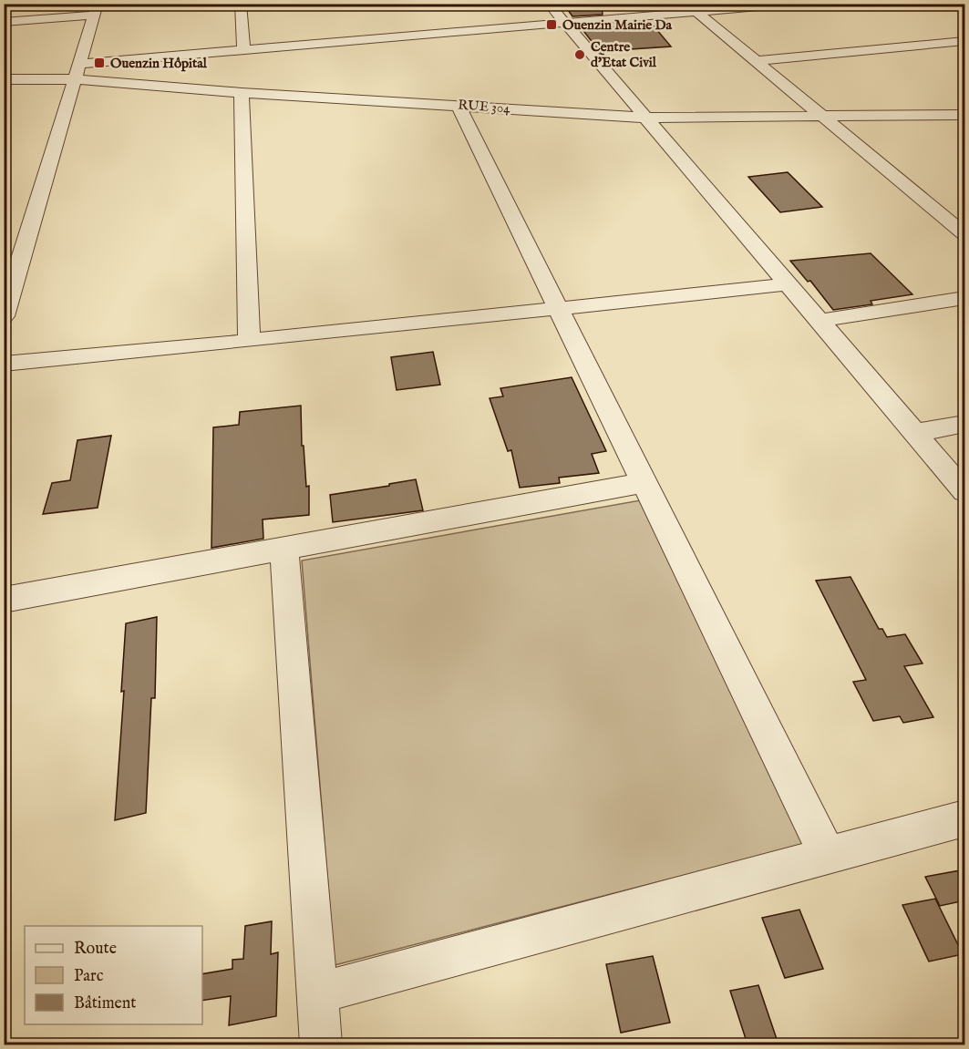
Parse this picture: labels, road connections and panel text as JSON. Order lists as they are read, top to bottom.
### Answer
{
  "streets": {
    "street": ["RUE 304"]
  },
  "places": {
    "transit": ["Ouenzin Mairie Da", "Ouenzin Hôpital"],
    "other": ["Centre d'Etat Civil"]
  },
  "legend": ["Route", "Parc", "Bâtiment"]
}
